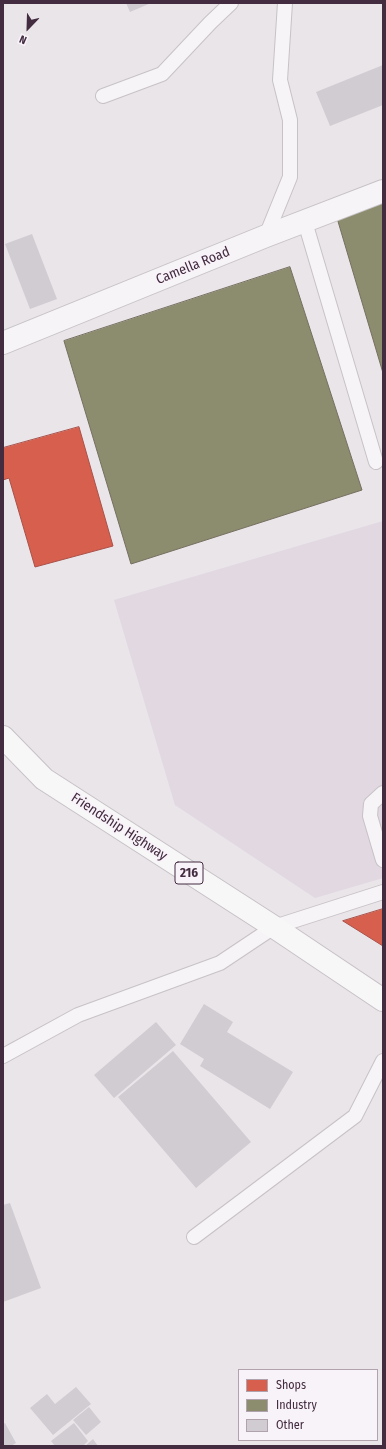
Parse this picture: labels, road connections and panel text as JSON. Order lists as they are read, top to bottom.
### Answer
{
  "streets": {
    "main road": ["Friendship Highway", "216"],
    "street": ["Camella Road"]
  },
  "legend": ["Shops", "Industry", "Other"],
  "north": "bottom left"
}
